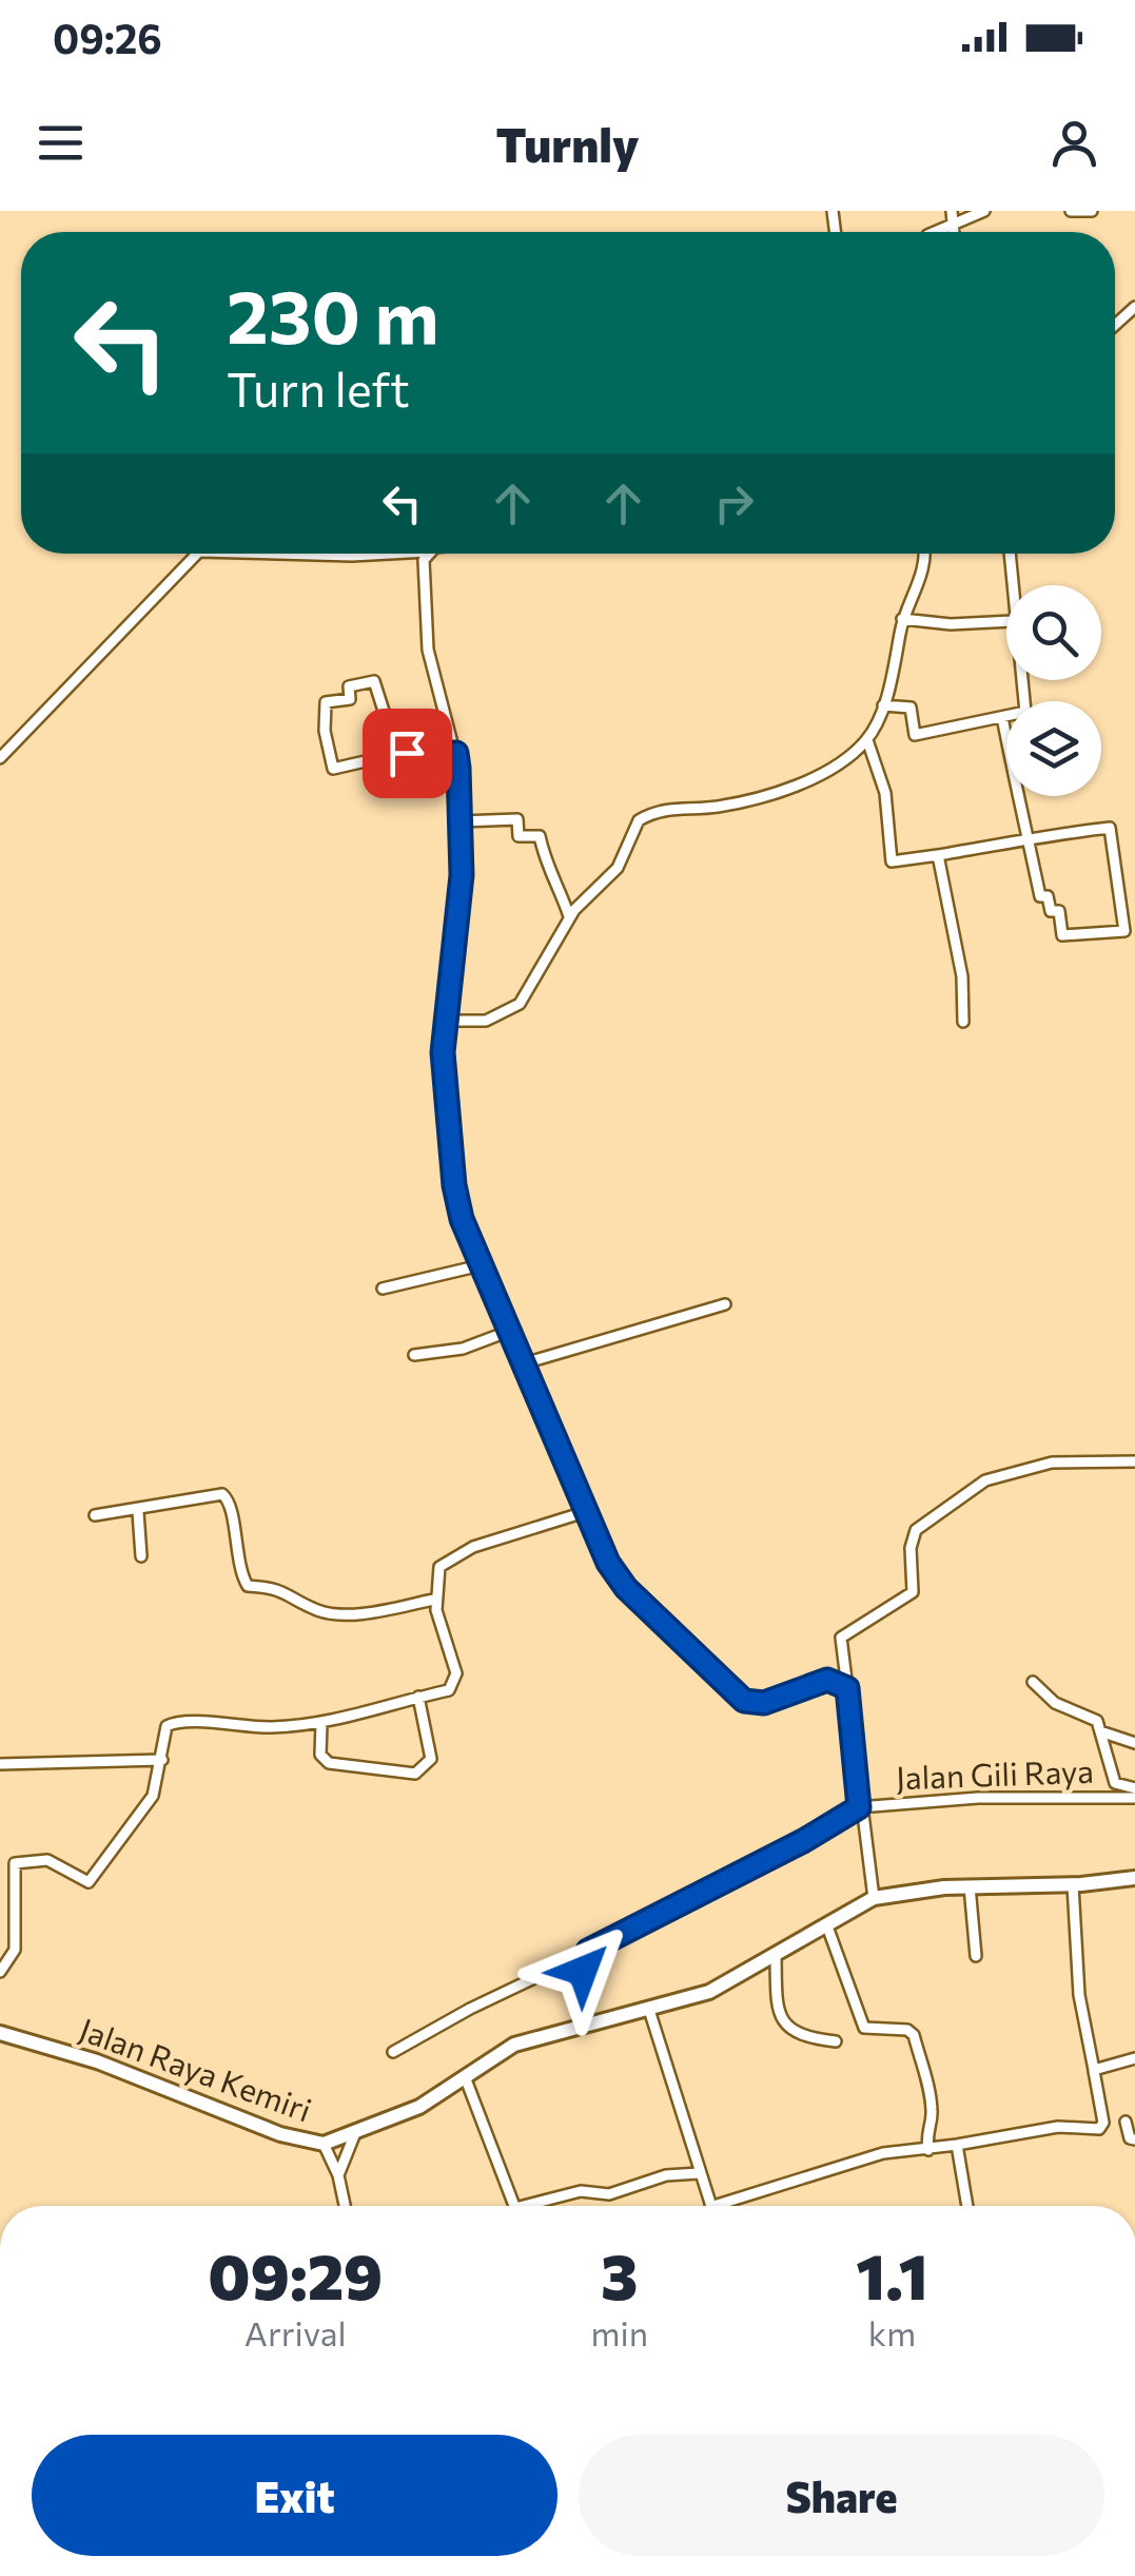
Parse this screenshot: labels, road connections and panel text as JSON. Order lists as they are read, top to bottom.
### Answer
{
  "streets": {
    "street": ["Jalan Gili Raya", "Jalan Raya Kemiri"]
  },
  "page": {
    "status": "09:26",
    "header": "Turnly",
    "turn": ["230 m", "Turn left"],
    "eta": [
      "09:29",
      "Arrival",
      "3",
      "min",
      "1.1",
      "km"
    ],
    "buttons": ["Exit", "Share"]
  }
}
